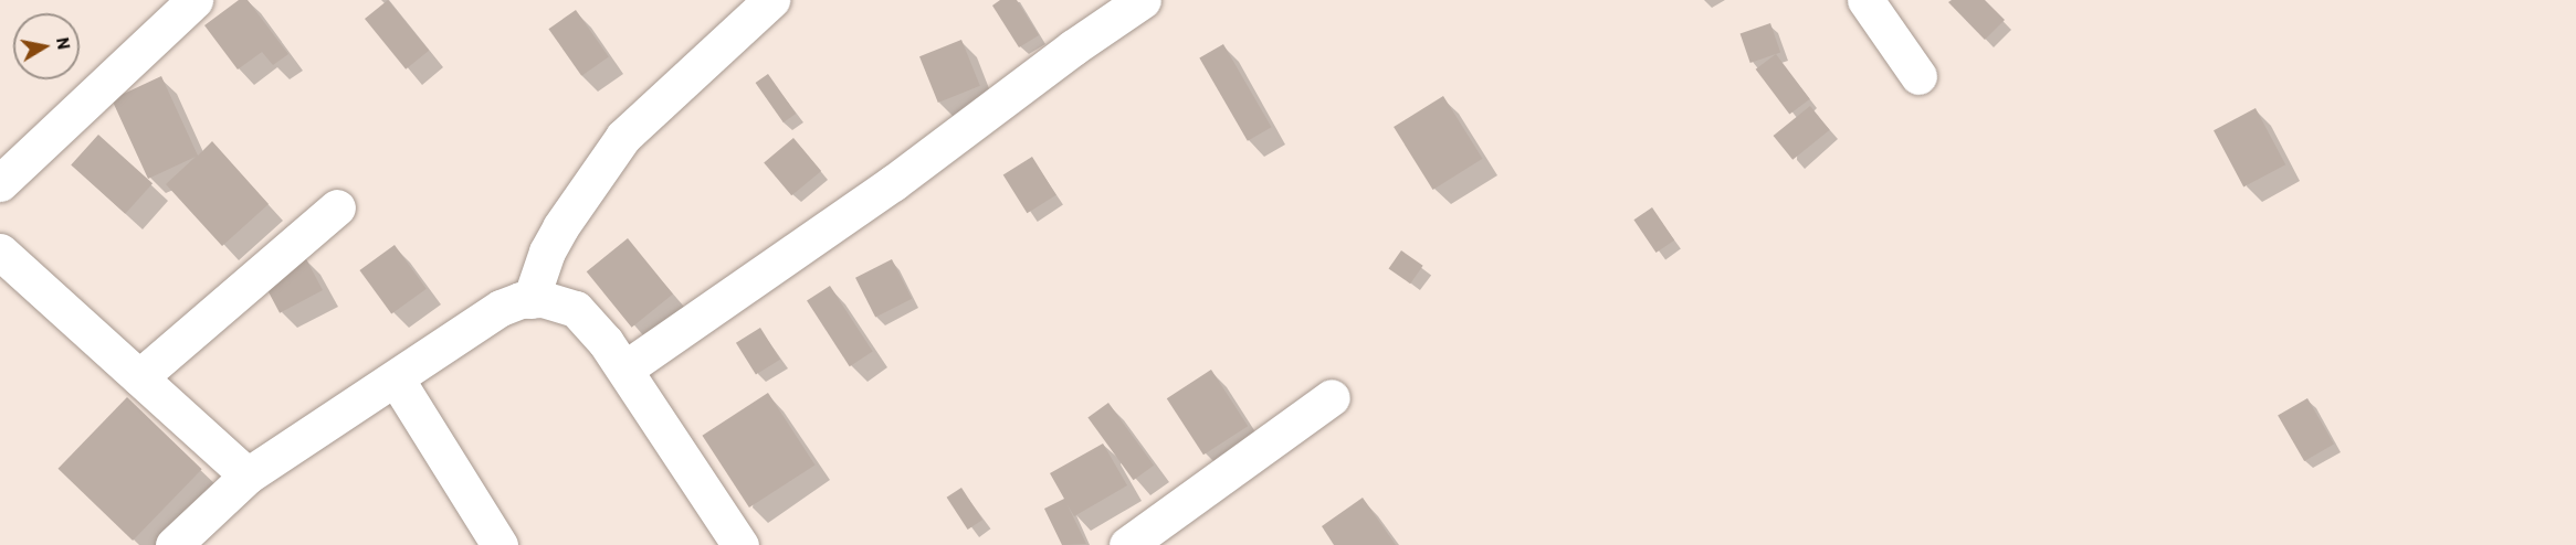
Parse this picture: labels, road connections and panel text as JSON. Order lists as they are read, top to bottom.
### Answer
{
  "north": "right"
}
